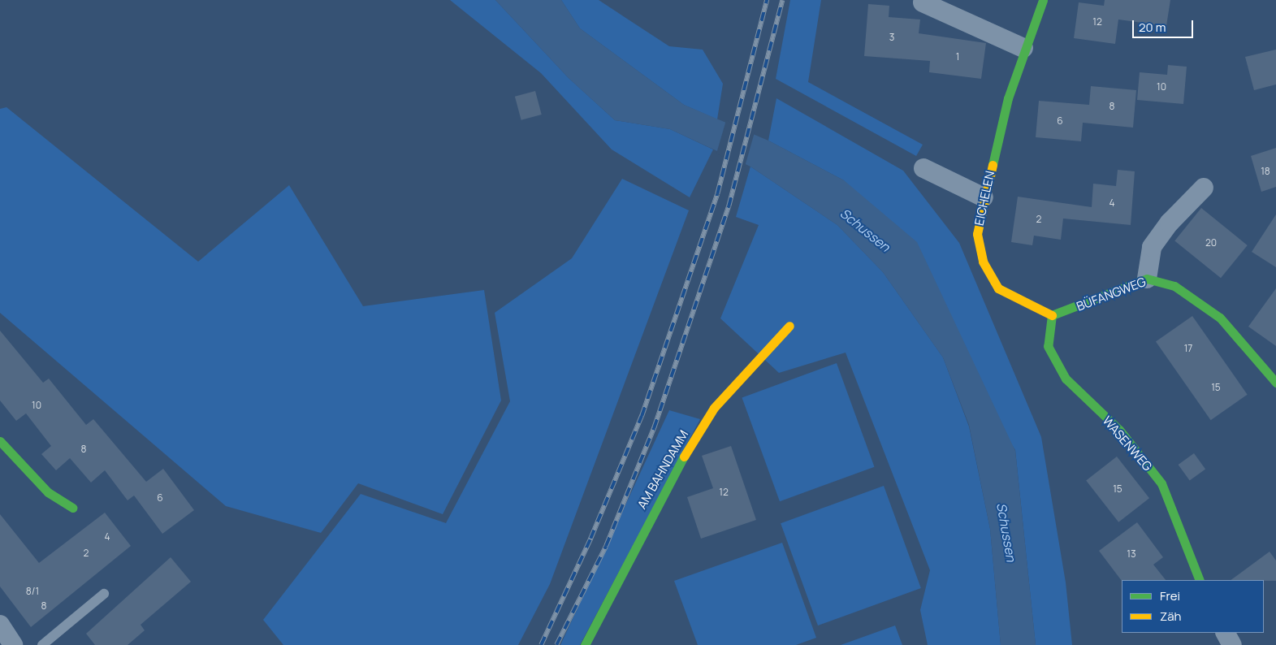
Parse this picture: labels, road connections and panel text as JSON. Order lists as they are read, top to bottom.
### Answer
{
  "streets": {
    "street": [
      "EICHELEN",
      "BÜFANGWEG",
      "WASENWEG",
      "AM BAHNDAMM"
    ]
  },
  "crossings": [
    ["EICHELEN", "BÜFANGWEG"],
    ["EICHELEN", "WASENWEG"],
    ["BÜFANGWEG", "WASENWEG"]
  ],
  "water": ["Schussen"],
  "house_numbers": [
    "12",
    "3",
    "1",
    "10",
    "8",
    "6",
    "18",
    "4",
    "2",
    "20",
    "17",
    "15",
    "10",
    "8",
    "15",
    "12",
    "6",
    "4",
    "2",
    "13",
    "8/1",
    "8"
  ],
  "legend": ["Frei", "Zäh"],
  "scale_bar": "20 m"
}
